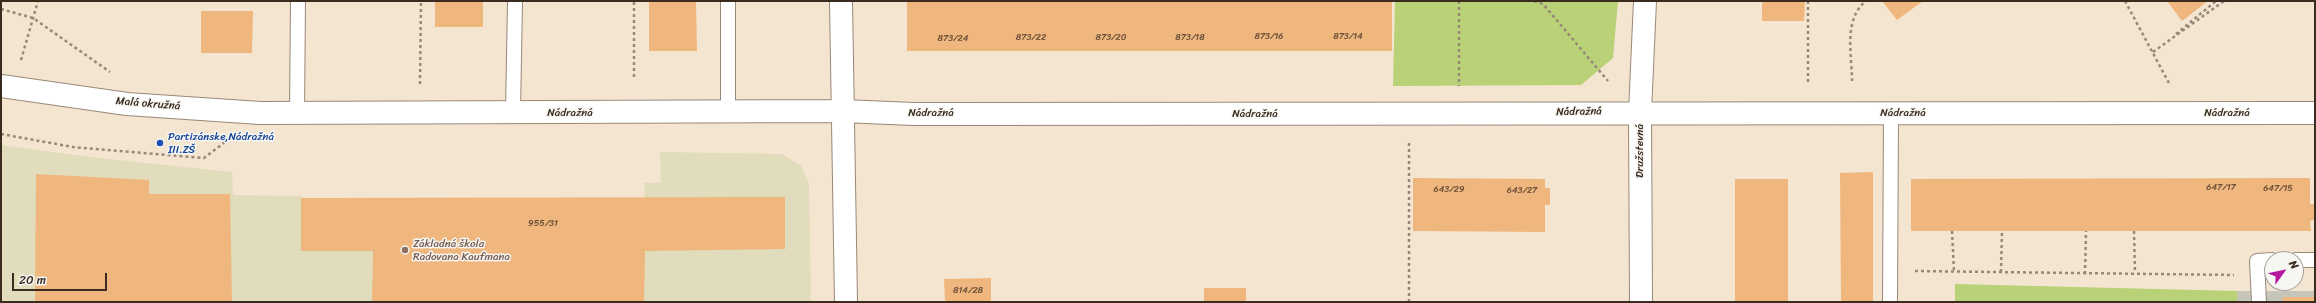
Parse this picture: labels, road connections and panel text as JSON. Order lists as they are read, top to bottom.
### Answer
{
  "streets": {
    "street": ["Malá okružná", "Nádražná", "Družstevná"]
  },
  "crossings": [
    ["Malá okružná", "Nádražná"],
    ["Nádražná", "Družstevná"]
  ],
  "places": ["Partizánske,Nádražná III.ZŠ", "Základná škola Radovana Kaufmana"],
  "house_numbers": [
    "873/16",
    "873/14",
    "873/22",
    "873/20",
    "873/18",
    "873/24",
    "647/17",
    "647/15",
    "643/29",
    "643/27",
    "955/31",
    "814/28"
  ],
  "scale_bar": "20 m",
  "north": "top right"
}
